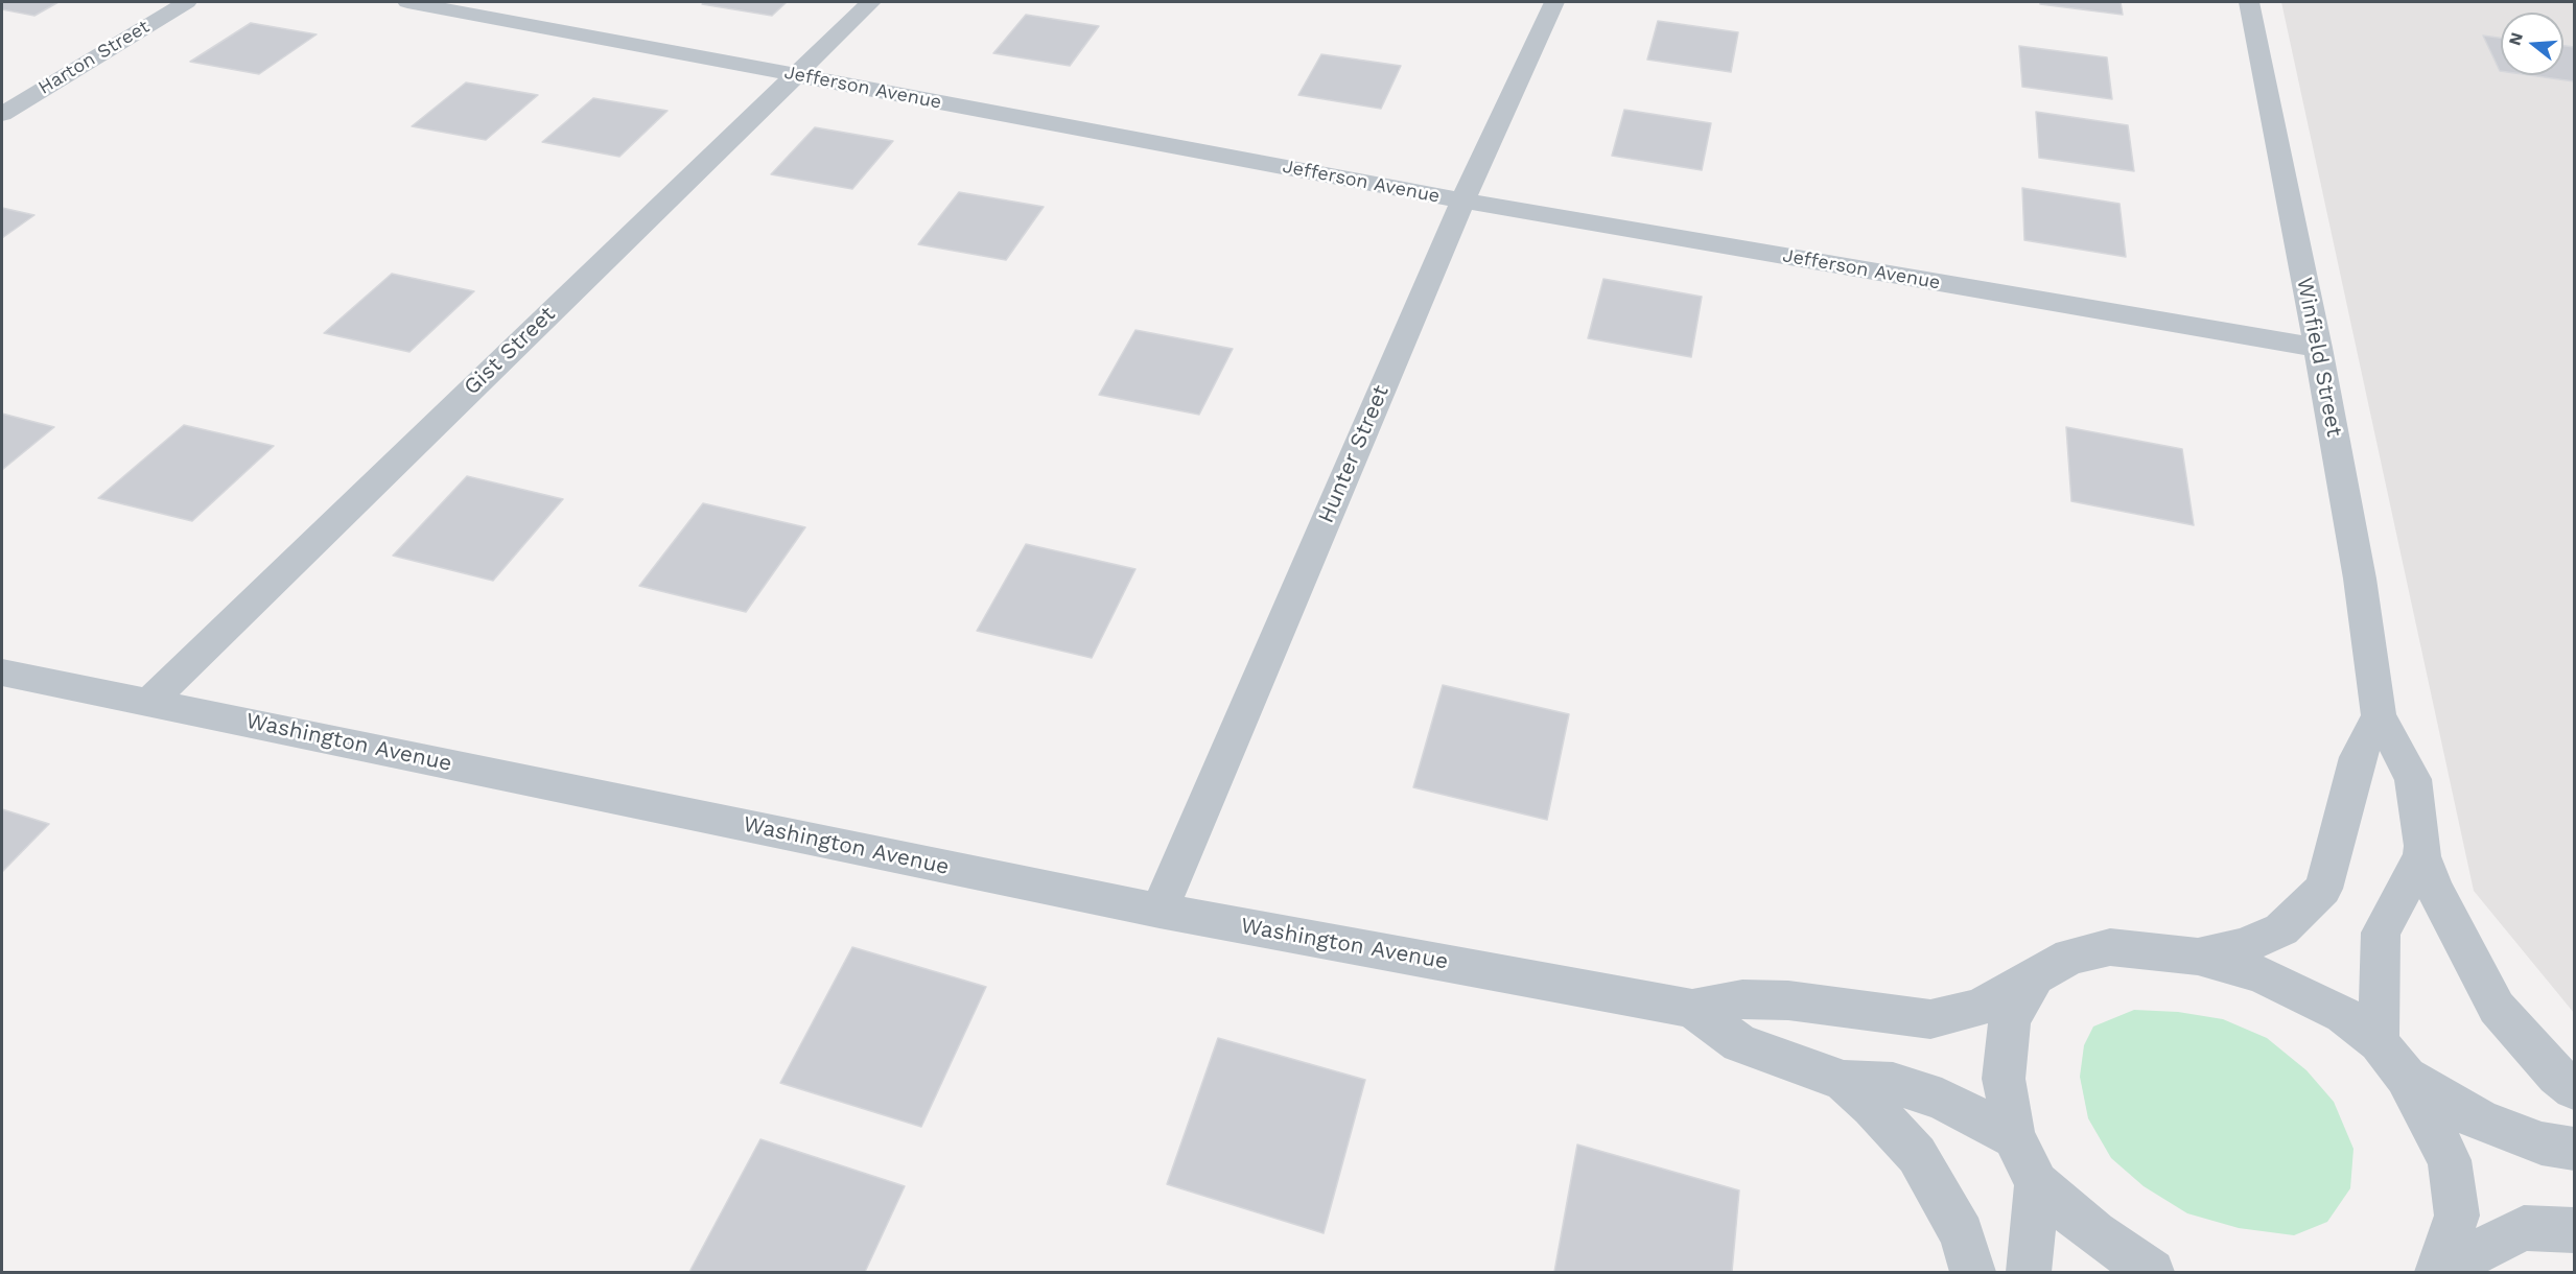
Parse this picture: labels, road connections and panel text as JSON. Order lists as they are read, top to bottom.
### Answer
{
  "streets": {
    "street": [
      "Harton Street",
      "Jefferson Avenue",
      "Gist Street",
      "Winfield Street",
      "Hunter Street",
      "Washington Avenue"
    ]
  },
  "crossings": [
    ["Jefferson Avenue", "Gist Street"],
    ["Jefferson Avenue", "Winfield Street"],
    ["Jefferson Avenue", "Hunter Street"],
    ["Gist Street", "Washington Avenue"],
    ["Hunter Street", "Washington Avenue"]
  ],
  "north": "left"
}
